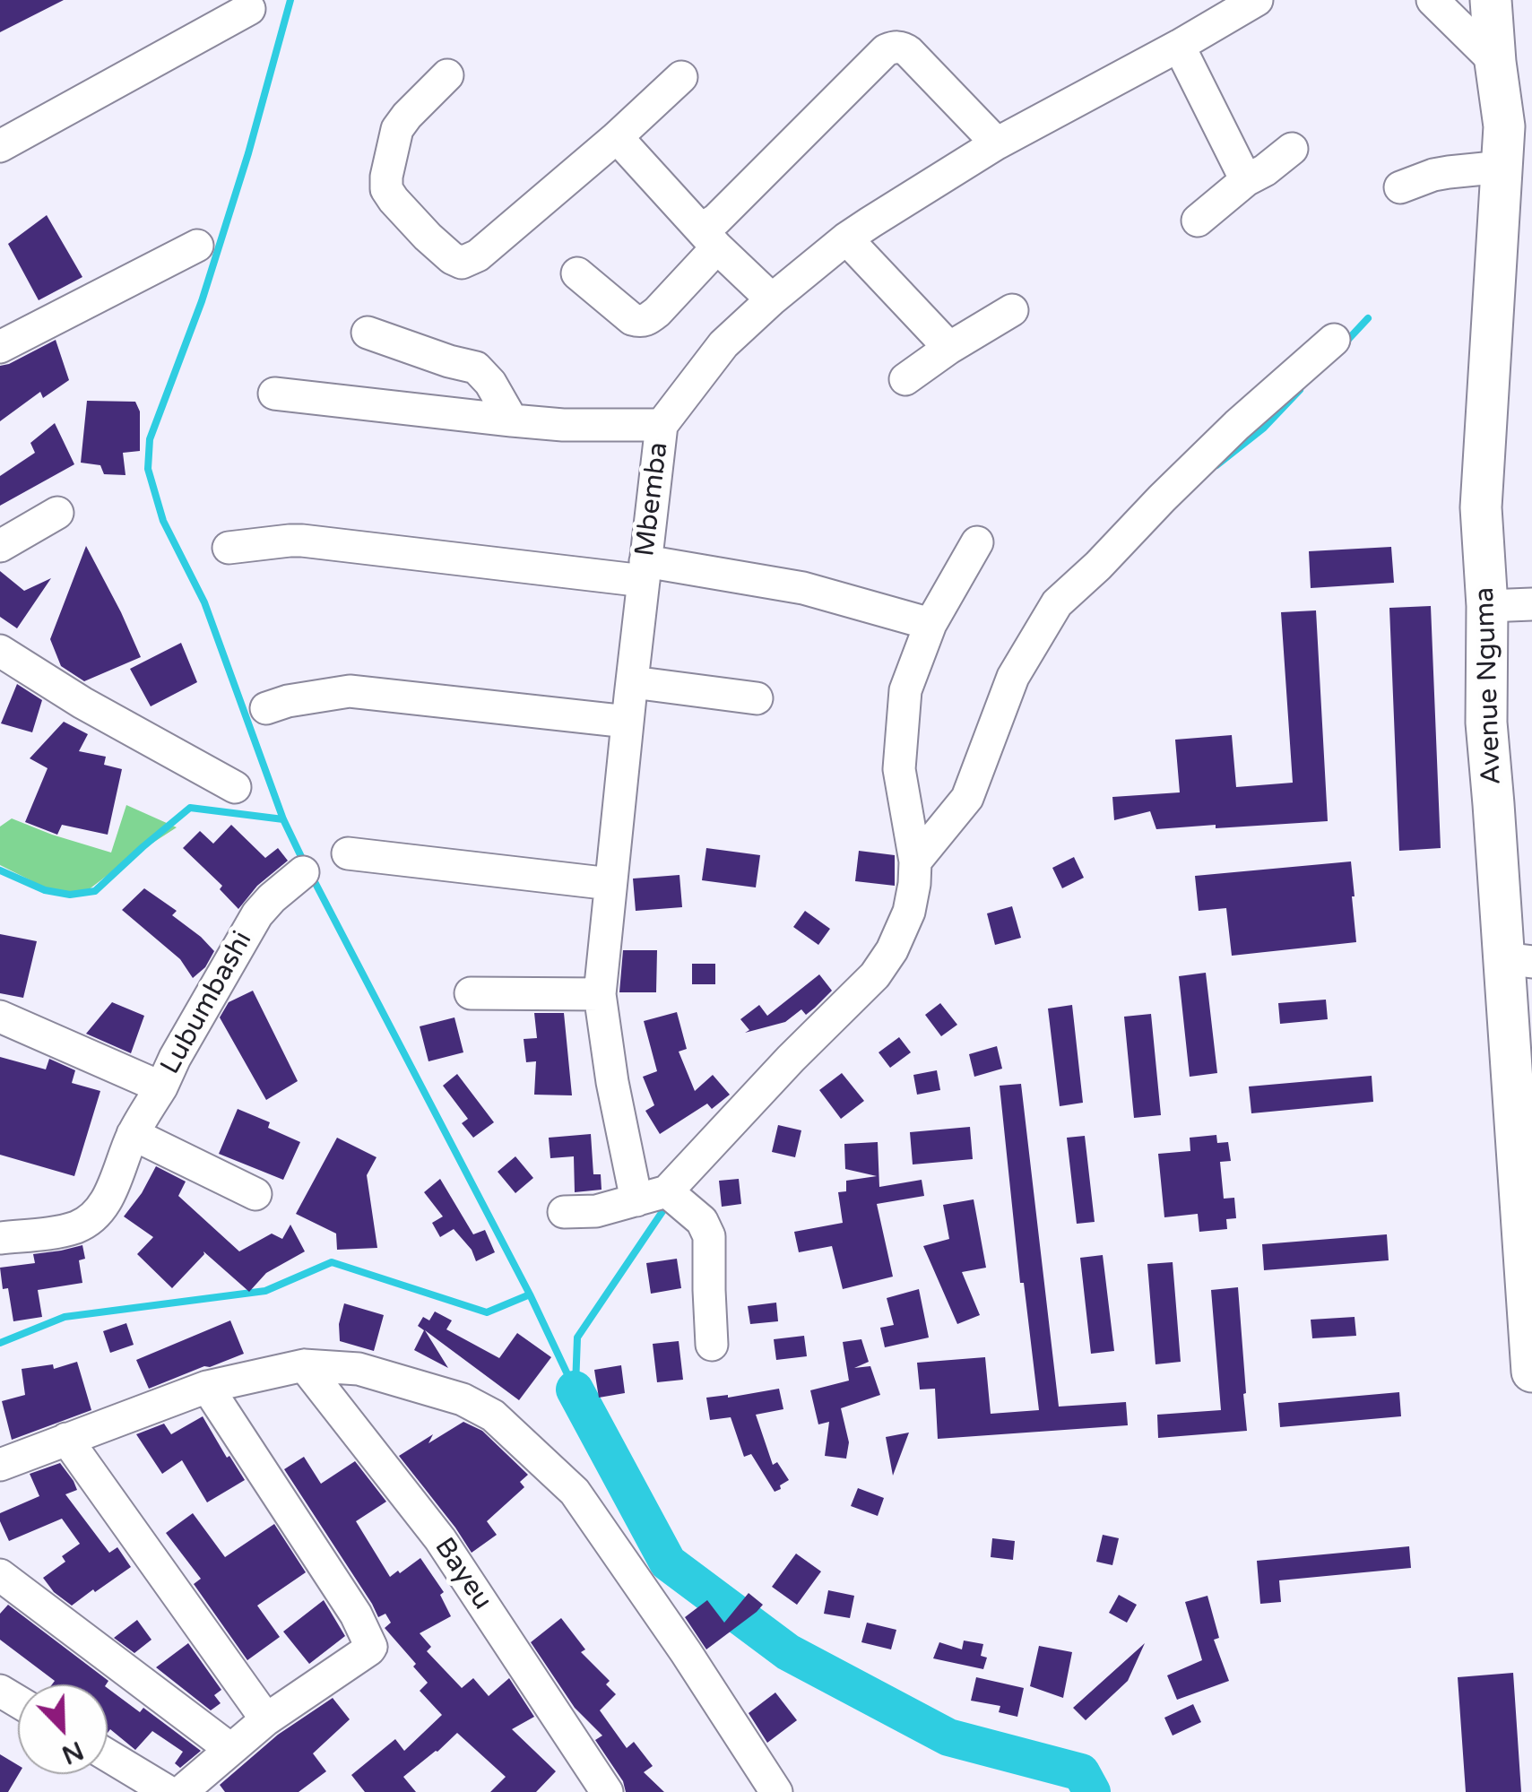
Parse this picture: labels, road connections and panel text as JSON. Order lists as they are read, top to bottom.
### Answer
{
  "streets": {
    "main road": ["Avenue Nguma"],
    "street": ["Mbemba", "Lubumbashi", "Bayeu"]
  },
  "north": "bottom right"
}
